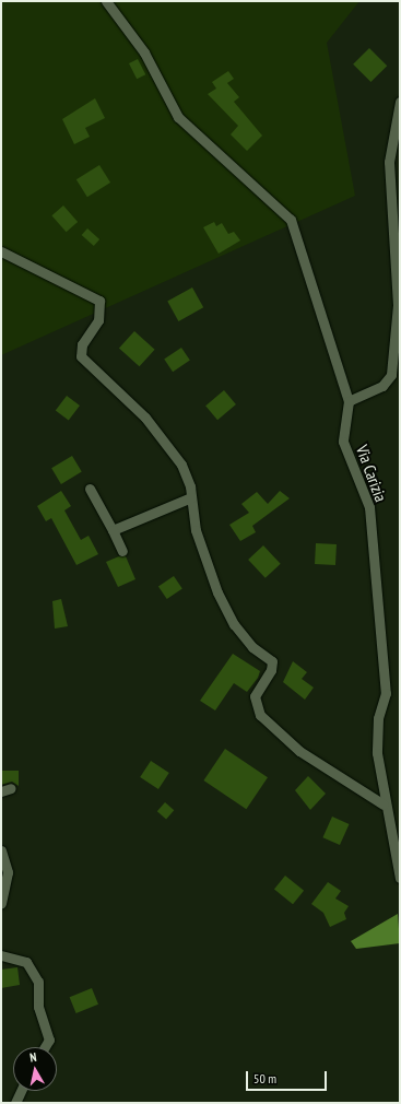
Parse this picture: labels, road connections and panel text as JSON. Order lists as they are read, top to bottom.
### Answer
{
  "streets": {
    "street": ["Via Carizia"]
  },
  "scale_bar": "50 m",
  "north": "top"
}
